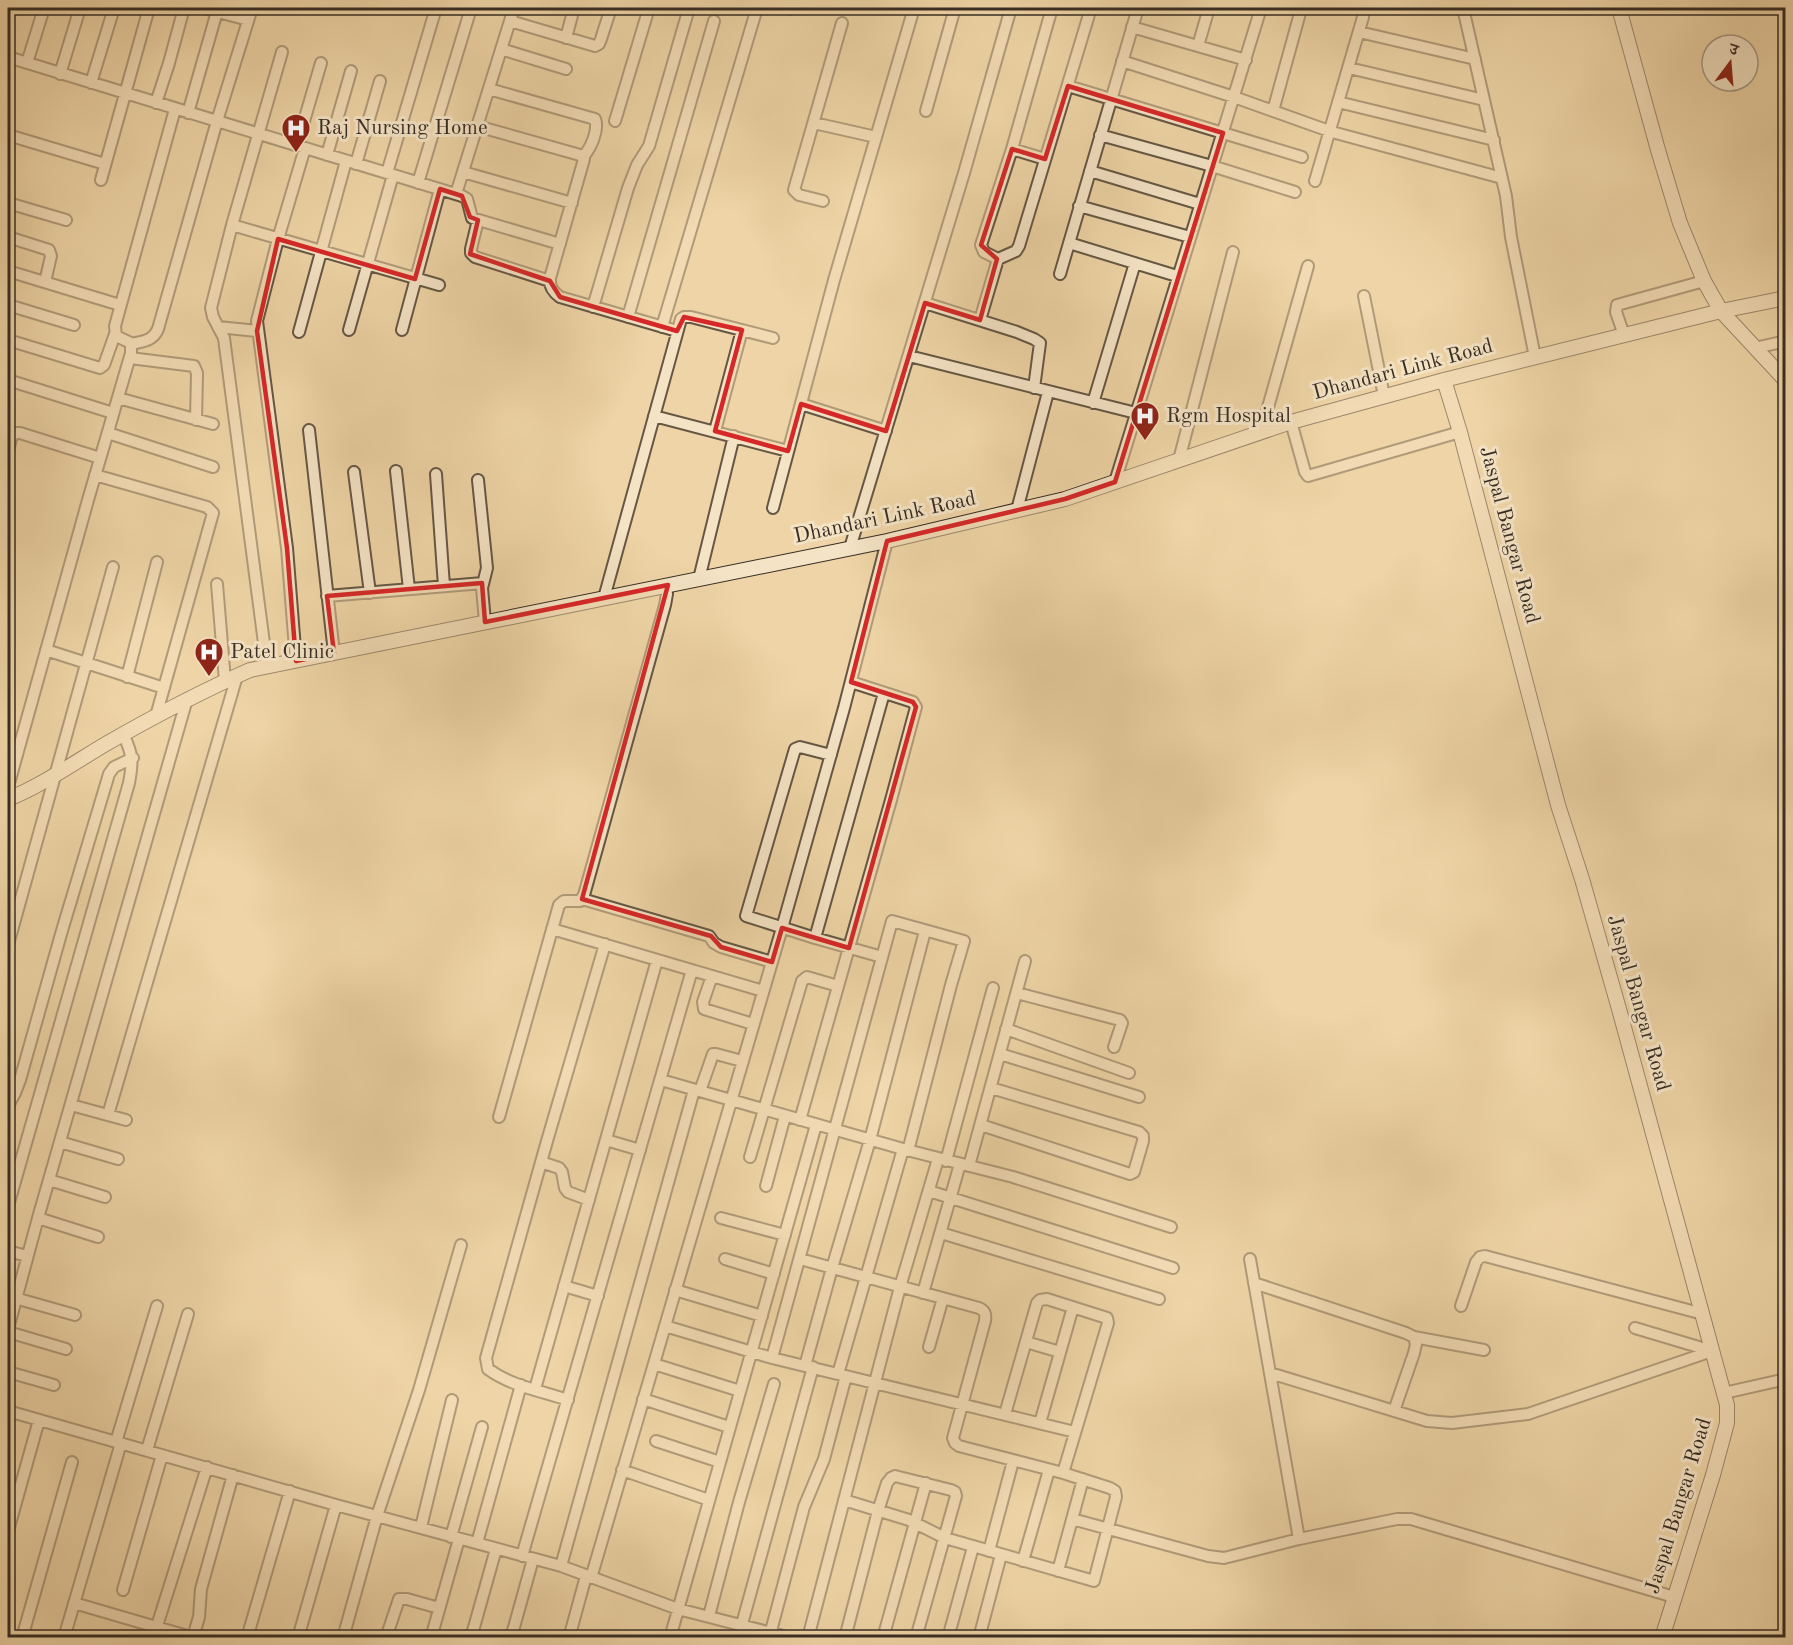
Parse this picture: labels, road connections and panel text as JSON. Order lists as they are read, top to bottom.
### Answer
{
  "streets": {
    "street": ["Dhandari Link Road", "Jaspal Bangar Road"]
  },
  "crossings": [
    ["Dhandari Link Road", "Jaspal Bangar Road"]
  ],
  "places": {
    "hospital": ["Raj Nursing Home", "Rgm Hospital", "Patel Clinic"]
  },
  "north": "top"
}
